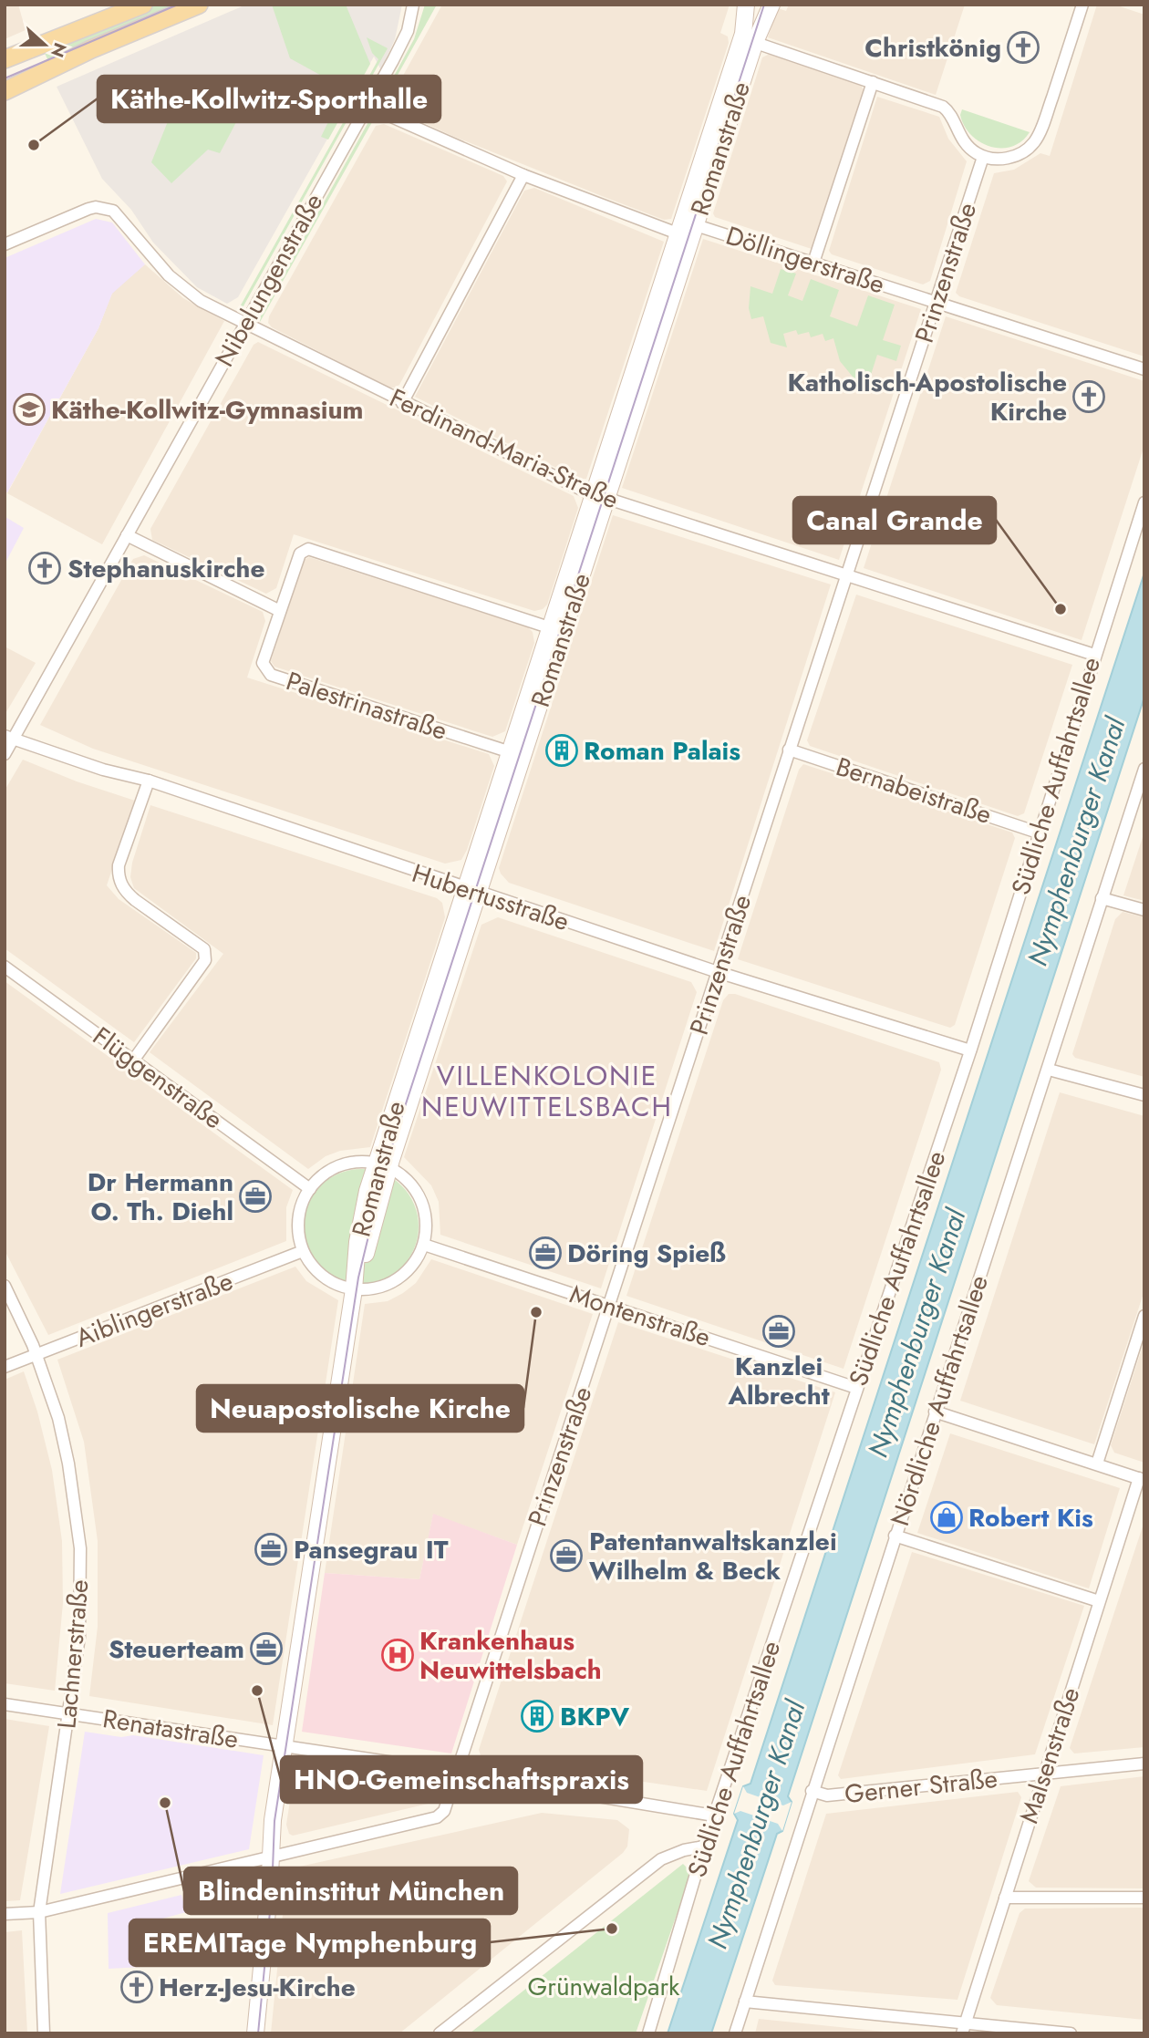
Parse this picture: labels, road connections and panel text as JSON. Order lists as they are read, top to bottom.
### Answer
{
  "streets": {
    "main road": ["Romanstraße"],
    "street": [
      "Döllingerstraße",
      "Prinzenstraße",
      "Nibelungenstraße",
      "Ferdinand-Maria-Straße",
      "Palestrinastraße",
      "Südliche Auffahrtsallee",
      "Bernabeistraße",
      "Hubertusstraße",
      "Flüggenstraße",
      "Aiblingerstraße",
      "Montenstraße",
      "Nördliche Auffahrtsallee",
      "Lachnerstraße",
      "Renatastraße",
      "Malsenstraße",
      "Gerner Straße"
    ]
  },
  "crossings": [
    ["Romanstraße", "Döllingerstraße"],
    ["Romanstraße", "Prinzenstraße"],
    ["Romanstraße", "Ferdinand-Maria-Straße"],
    ["Romanstraße", "Palestrinastraße"],
    ["Romanstraße", "Hubertusstraße"],
    ["Romanstraße", "Renatastraße"],
    ["Döllingerstraße", "Prinzenstraße"],
    ["Prinzenstraße", "Ferdinand-Maria-Straße"],
    ["Prinzenstraße", "Bernabeistraße"],
    ["Prinzenstraße", "Hubertusstraße"],
    ["Prinzenstraße", "Montenstraße"],
    ["Prinzenstraße", "Renatastraße"],
    ["Nibelungenstraße", "Ferdinand-Maria-Straße"],
    ["Nibelungenstraße", "Hubertusstraße"],
    ["Ferdinand-Maria-Straße", "Südliche Auffahrtsallee"],
    ["Südliche Auffahrtsallee", "Bernabeistraße"],
    ["Südliche Auffahrtsallee", "Hubertusstraße"],
    ["Südliche Auffahrtsallee", "Montenstraße"],
    ["Südliche Auffahrtsallee", "Renatastraße"],
    ["Aiblingerstraße", "Lachnerstraße"],
    ["Nördliche Auffahrtsallee", "Gerner Straße"],
    ["Lachnerstraße", "Renatastraße"],
    ["Malsenstraße", "Gerner Straße"]
  ],
  "districts": ["VILLENKOLONIE NEUWITTELSBACH"],
  "water": ["Nymphenburger Kanal"],
  "parks": ["Grünwaldpark"],
  "places": {
    "church": [
      "Christkönig",
      "Katholisch-Apostolische Kirche",
      "Stephanuskirche",
      "Herz-Jesu-Kirche"
    ],
    "other": [
      "Käthe-Kollwitz-Sporthalle",
      "Canal Grande",
      "Neuapostolische Kirche",
      "HNO-Gemeinschaftspraxis",
      "Blindeninstitut München",
      "EREMITage Nymphenburg"
    ],
    "school or university": ["Käthe-Kollwitz-Gymnasium"],
    "building": ["Roman Palais", "BKPV"],
    "office": [
      "Dr Hermann O. Th. Diehl",
      "Döring Spieß",
      "Kanzlei Albrecht",
      "Pansegrau IT",
      "Patentanwaltskanzlei Wilhelm & Beck",
      "Steuerteam"
    ],
    "shop": ["Robert Kis"],
    "hospital": ["Krankenhaus Neuwittelsbach"]
  },
  "north": "right"
}
